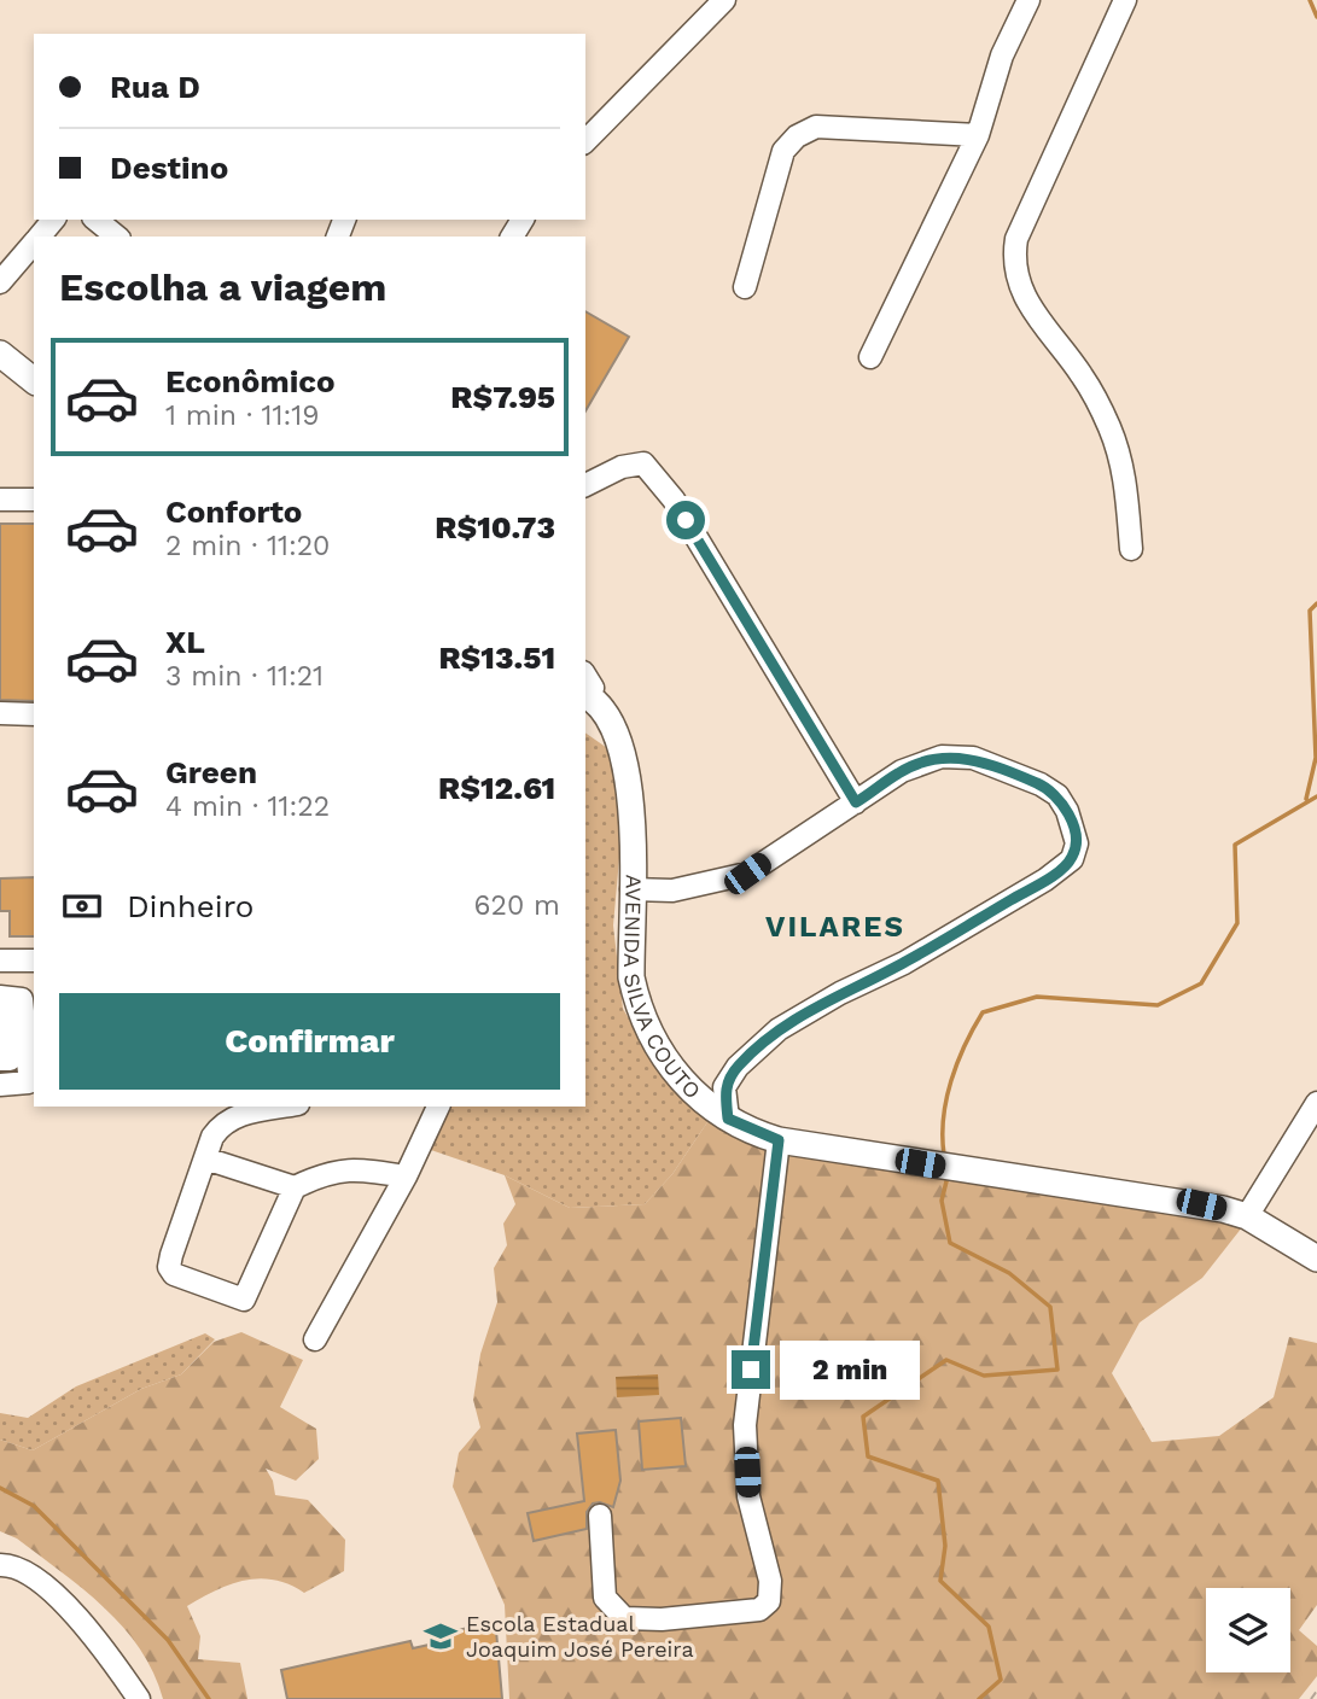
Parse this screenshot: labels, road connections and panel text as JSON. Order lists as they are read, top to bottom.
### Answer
{
  "streets": {
    "main road": ["AVENIDA SILVA COUTO"]
  },
  "districts": ["VILARES"],
  "places": {
    "school or university": ["Escola Estadual Joaquim José Pereira"]
  },
  "page": {
    "banner": ["Rua D", "Destino"],
    "heading": "Escolha a viagem",
    "list": [
      {
        "name": "Econômico",
        "note": "1 min · 11:19",
        "value": "R$7.95"
      },
      {
        "name": "Conforto",
        "note": "2 min · 11:20",
        "value": "R$10.73"
      },
      {
        "name": "XL",
        "note": "3 min · 11:21",
        "value": "R$13.51"
      },
      {
        "name": "Green",
        "note": "4 min · 11:22",
        "value": "R$12.61"
      }
    ],
    "pay": ["Dinheiro", "620 m"],
    "buttons": "Confirmar",
    "bubble": "2 min"
  }
}
